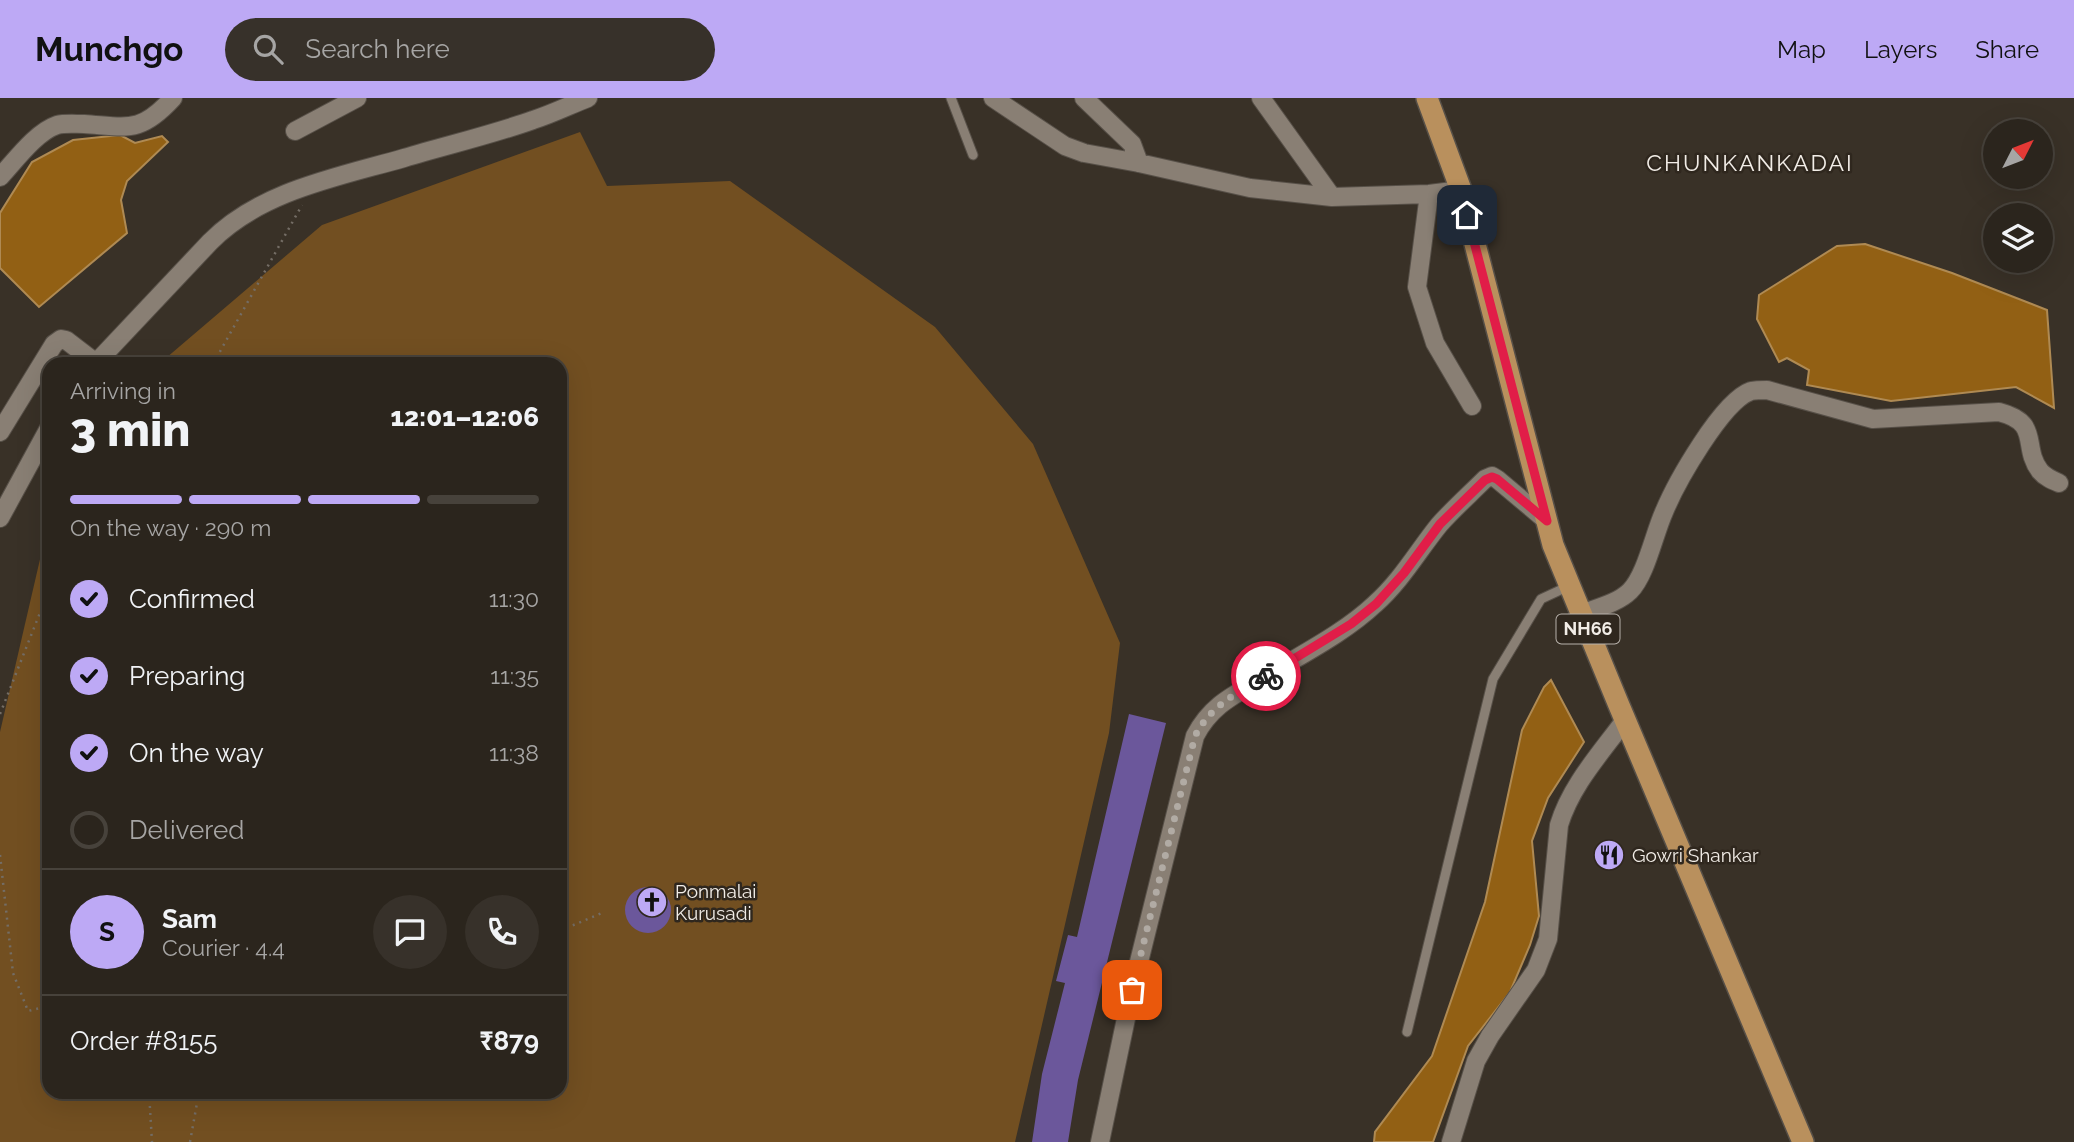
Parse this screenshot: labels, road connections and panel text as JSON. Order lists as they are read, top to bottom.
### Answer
{
  "streets": {
    "highway": ["NH66"]
  },
  "districts": ["CHUNKANKADAI"],
  "places": {
    "restaurant": ["Gowri Shankar"],
    "church": ["Ponmalai Kurusadi"]
  },
  "north": "top right",
  "page": {
    "header": "Munchgo",
    "search": "Search here",
    "nav": ["Map", "Layers", "Share"],
    "heading": ["3 min", "Arriving in", "12:01–12:06"],
    "panel": [
      "Sam",
      "Courier · 4.4",
      "Order #8155",
      "₹879"
    ],
    "bar": "On the way · 290 m",
    "list": [
      ["Confirmed", "11:30"],
      ["Preparing", "11:35"],
      ["On the way", "11:38"],
      "Delivered"
    ],
    "round": "S"
  }
}
